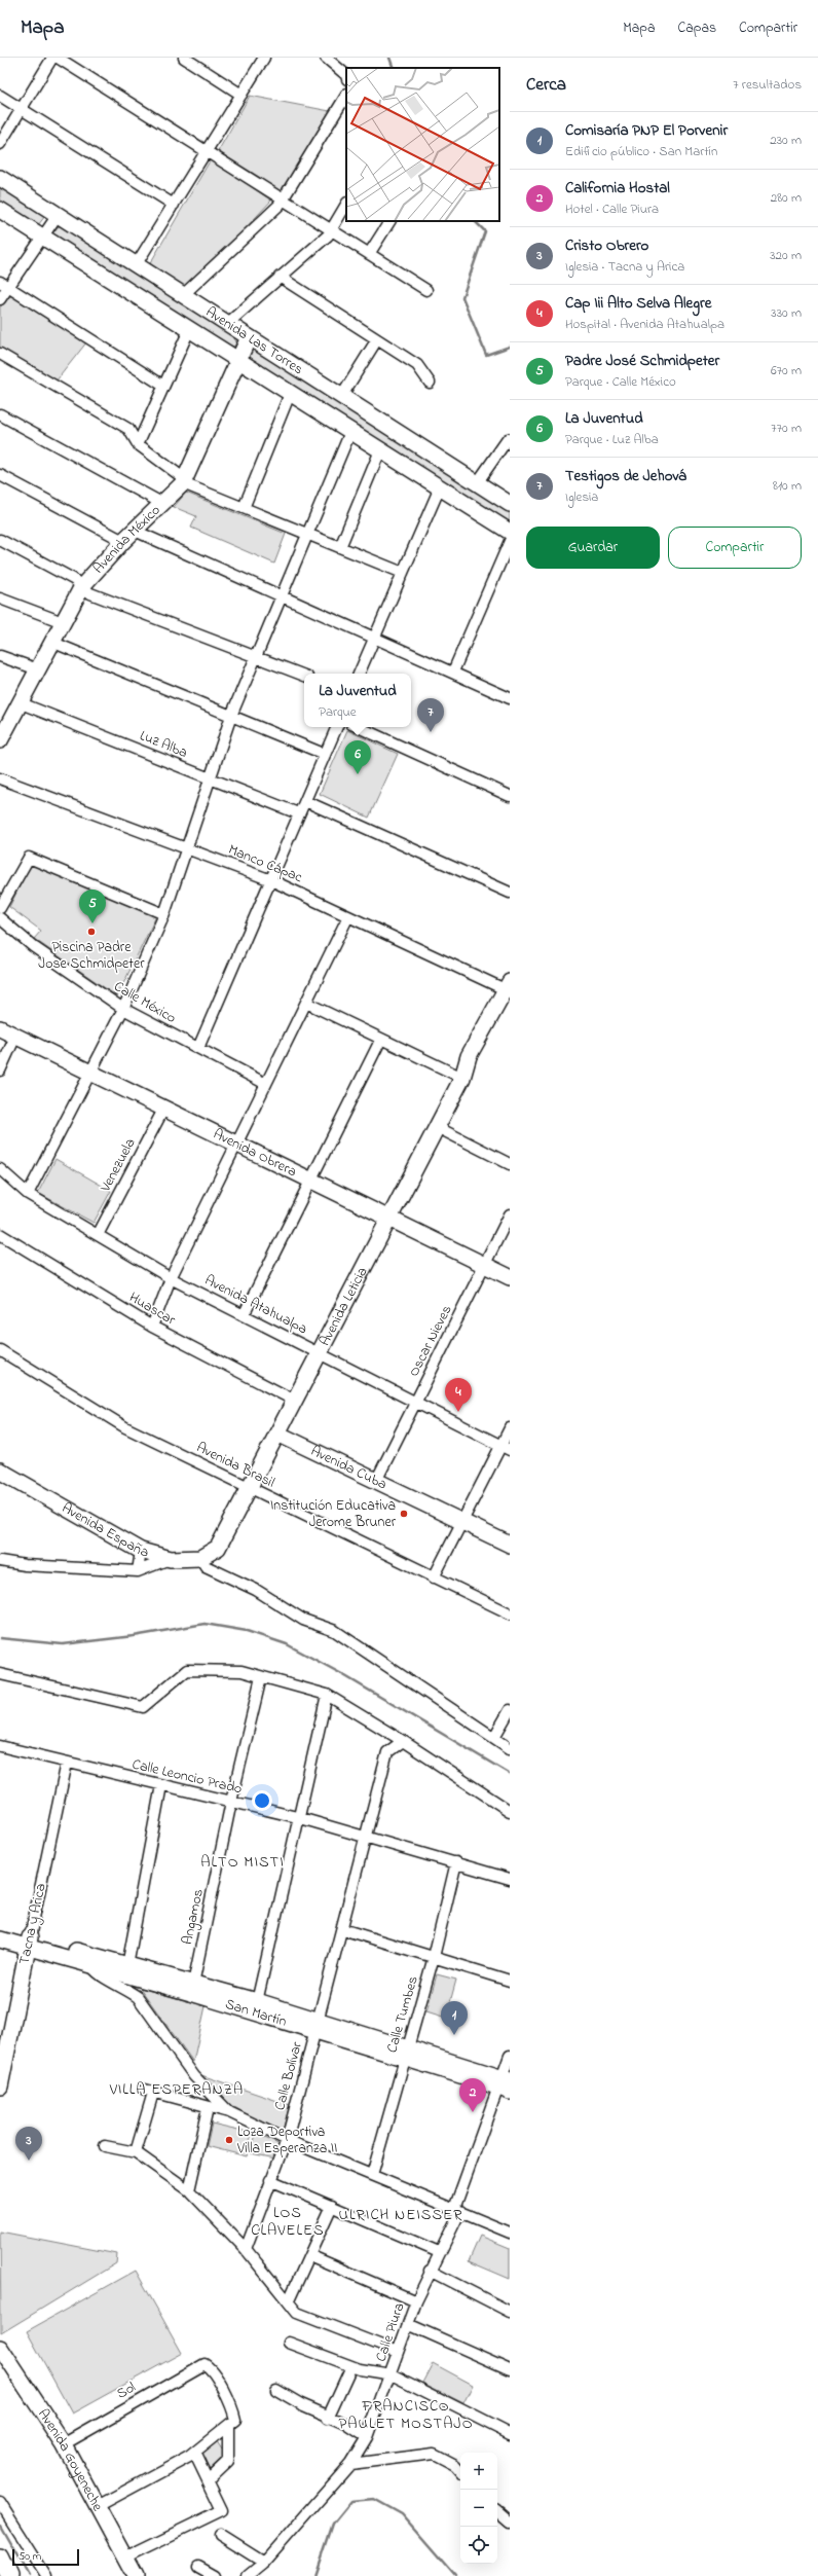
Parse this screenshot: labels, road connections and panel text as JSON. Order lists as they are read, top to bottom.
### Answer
{
  "streets": {
    "street": [
      "Avenida Las Torres",
      "Avenida México",
      "Luz Alba",
      "Manco Cápac",
      "Calle México",
      "Avenida Obrera",
      "Venezuela",
      "Avenida Atahualpa",
      "Avenida Leticia",
      "Huascar",
      "Oscar Nieves",
      "Avenida Brasil",
      "Avenida Cuba",
      "Avenida España",
      "Calle Leoncio Prado",
      "Angamos",
      "Tacna y Arica",
      "San Martín",
      "Calle Tumbes",
      "Calle Bolívar",
      "Calle Piura",
      "Sol",
      "Avenida Goyeneche"
    ]
  },
  "crossings": [
    ["Avenida Las Torres", "Avenida México"],
    ["Avenida México", "Luz Alba"],
    ["Manco Cápac", "Avenida Leticia"],
    ["Avenida Obrera", "Venezuela"],
    ["Avenida Obrera", "Avenida Leticia"],
    ["Avenida Obrera", "Oscar Nieves"],
    ["Venezuela", "Avenida Atahualpa"],
    ["Avenida Atahualpa", "Avenida Leticia"],
    ["Avenida Atahualpa", "Oscar Nieves"],
    ["Avenida Leticia", "Huascar"],
    ["Avenida Leticia", "Avenida Brasil"],
    ["Avenida Leticia", "Avenida Cuba"],
    ["Avenida Leticia", "Avenida España"],
    ["Oscar Nieves", "Avenida Cuba"],
    ["Calle Leoncio Prado", "Angamos"],
    ["Calle Leoncio Prado", "Tacna y Arica"],
    ["Calle Leoncio Prado", "Calle Tumbes"],
    ["Calle Leoncio Prado", "Calle Bolívar"],
    ["Angamos", "San Martín"],
    ["Tacna y Arica", "San Martín"],
    ["San Martín", "Calle Tumbes"],
    ["San Martín", "Calle Bolívar"],
    ["San Martín", "Calle Piura"],
    ["Sol", "Avenida Goyeneche"]
  ],
  "districts": [
    "ALTO MISTI",
    "VILLA ESPERANZA",
    "LOS CLAVELES",
    "ULRICH NEISSER",
    "FRANCISCO PAULET MOSTAJO"
  ],
  "places": ["Piscina Padre Jose Schmidpeter", "Institución Educativa Jerome Bruner", "Loza Deportiva Villa Esperanza II"],
  "scale_bar": "50 m",
  "page": {
    "header": "Mapa",
    "nav": ["Mapa", "Capas", "Compartir"],
    "heading": ["Cerca", "7 resultados"],
    "list": [
      {
        "mark": "1",
        "name": "Comisaría PNP El Porvenir",
        "note": "Edificio público · San Martín",
        "value": "230 m"
      },
      {
        "mark": "2",
        "name": "California Hostal",
        "note": "Hotel · Calle Piura",
        "value": "280 m"
      },
      {
        "mark": "3",
        "name": "Cristo Obrero",
        "note": "Iglesia · Tacna y Arica",
        "value": "320 m"
      },
      {
        "mark": "4",
        "name": "Cap Iii Alto Selva Alegre",
        "note": "Hospital · Avenida Atahualpa",
        "value": "330 m"
      },
      {
        "mark": "5",
        "name": "Padre José Schmidpeter",
        "note": "Parque · Calle México",
        "value": "670 m"
      },
      {
        "mark": "6",
        "name": "La Juventud",
        "note": "Parque · Luz Alba",
        "value": "770 m"
      },
      {
        "mark": "7",
        "name": "Testigos de Jehová",
        "note": "Iglesia",
        "value": "810 m"
      }
    ],
    "buttons": ["Guardar", "Compartir"],
    "popup": ["La Juventud", "Parque"],
    "pins": [
      "7",
      "6",
      "5",
      "4",
      "1",
      "2",
      "3"
    ],
    "map_buttons": ["+", "−"],
    "scale": "50 m"
  }
}
